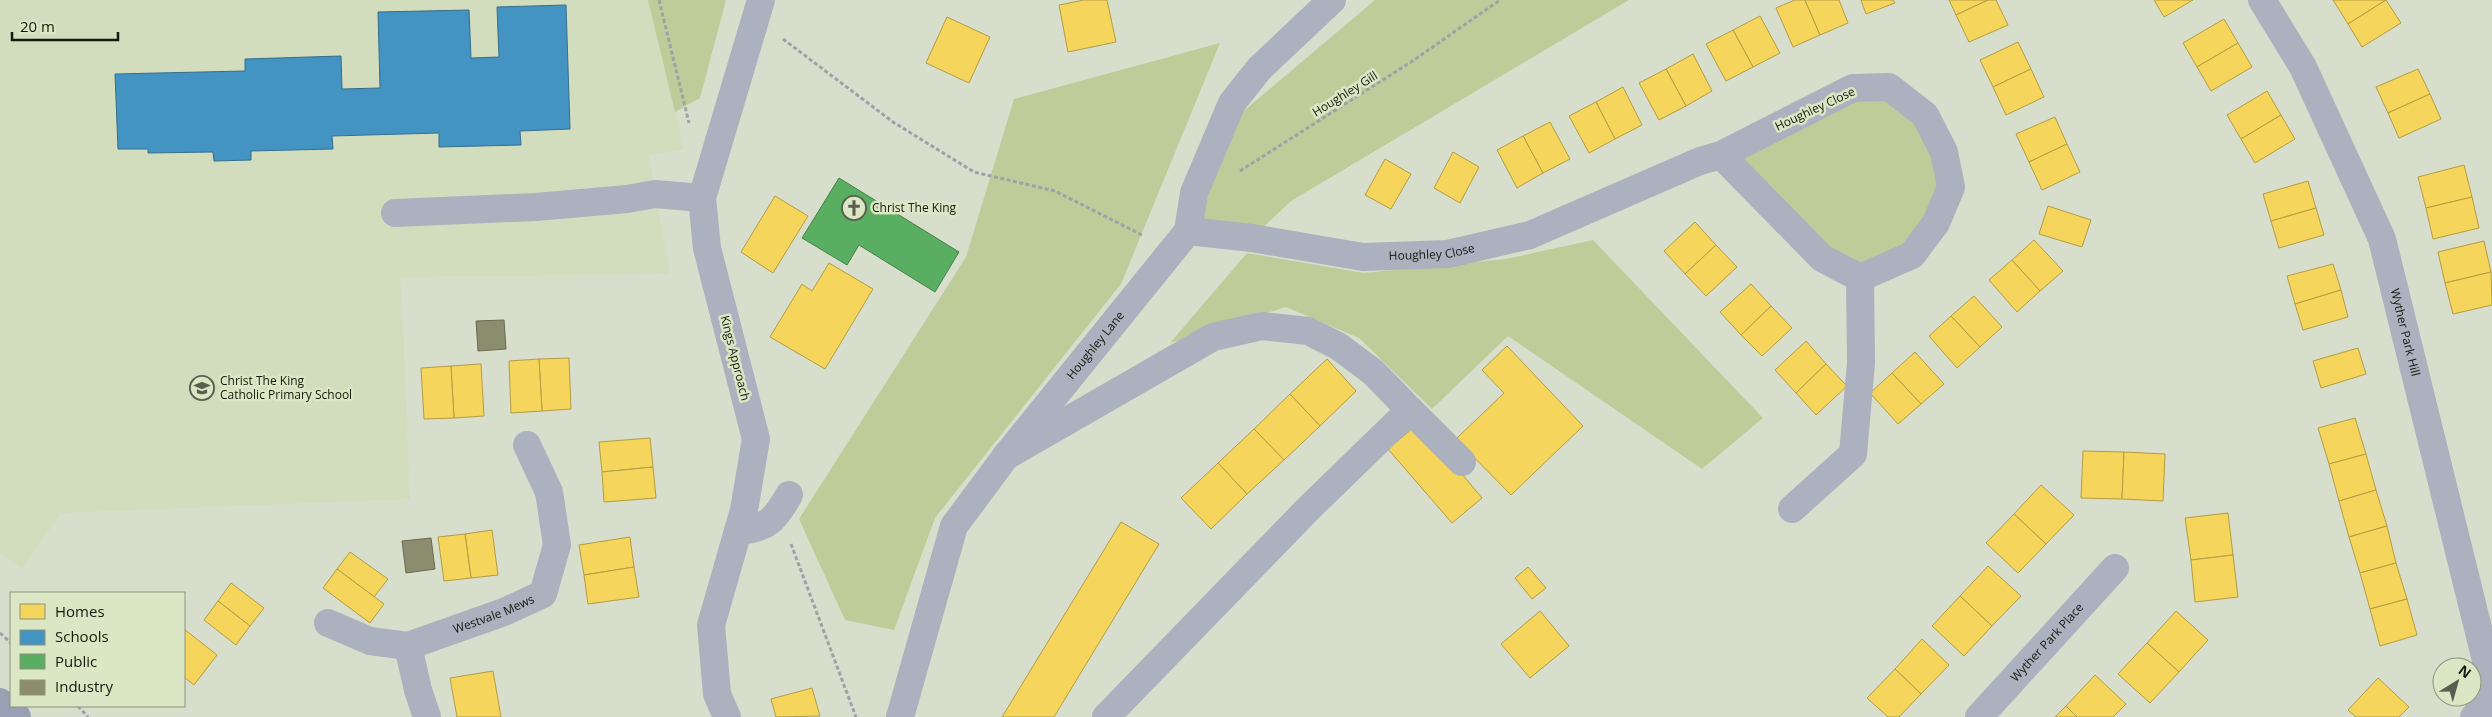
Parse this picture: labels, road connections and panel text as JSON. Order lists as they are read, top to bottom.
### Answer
{
  "streets": {
    "street": [
      "Houghley Close",
      "Wyther Park Hill",
      "Houghley Lane",
      "Kings Approach",
      "Westvale Mews",
      "Wyther Park Place"
    ],
    "path": ["Houghley Gill"]
  },
  "crossings": [
    ["Houghley Close", "Houghley Lane"]
  ],
  "places": {
    "church": ["Christ The King"],
    "school or university": ["Christ The King Catholic Primary School"]
  },
  "legend": [
    "Homes",
    "Schools",
    "Public",
    "Industry"
  ],
  "scale_bar": "20 m",
  "north": "top right"
}
